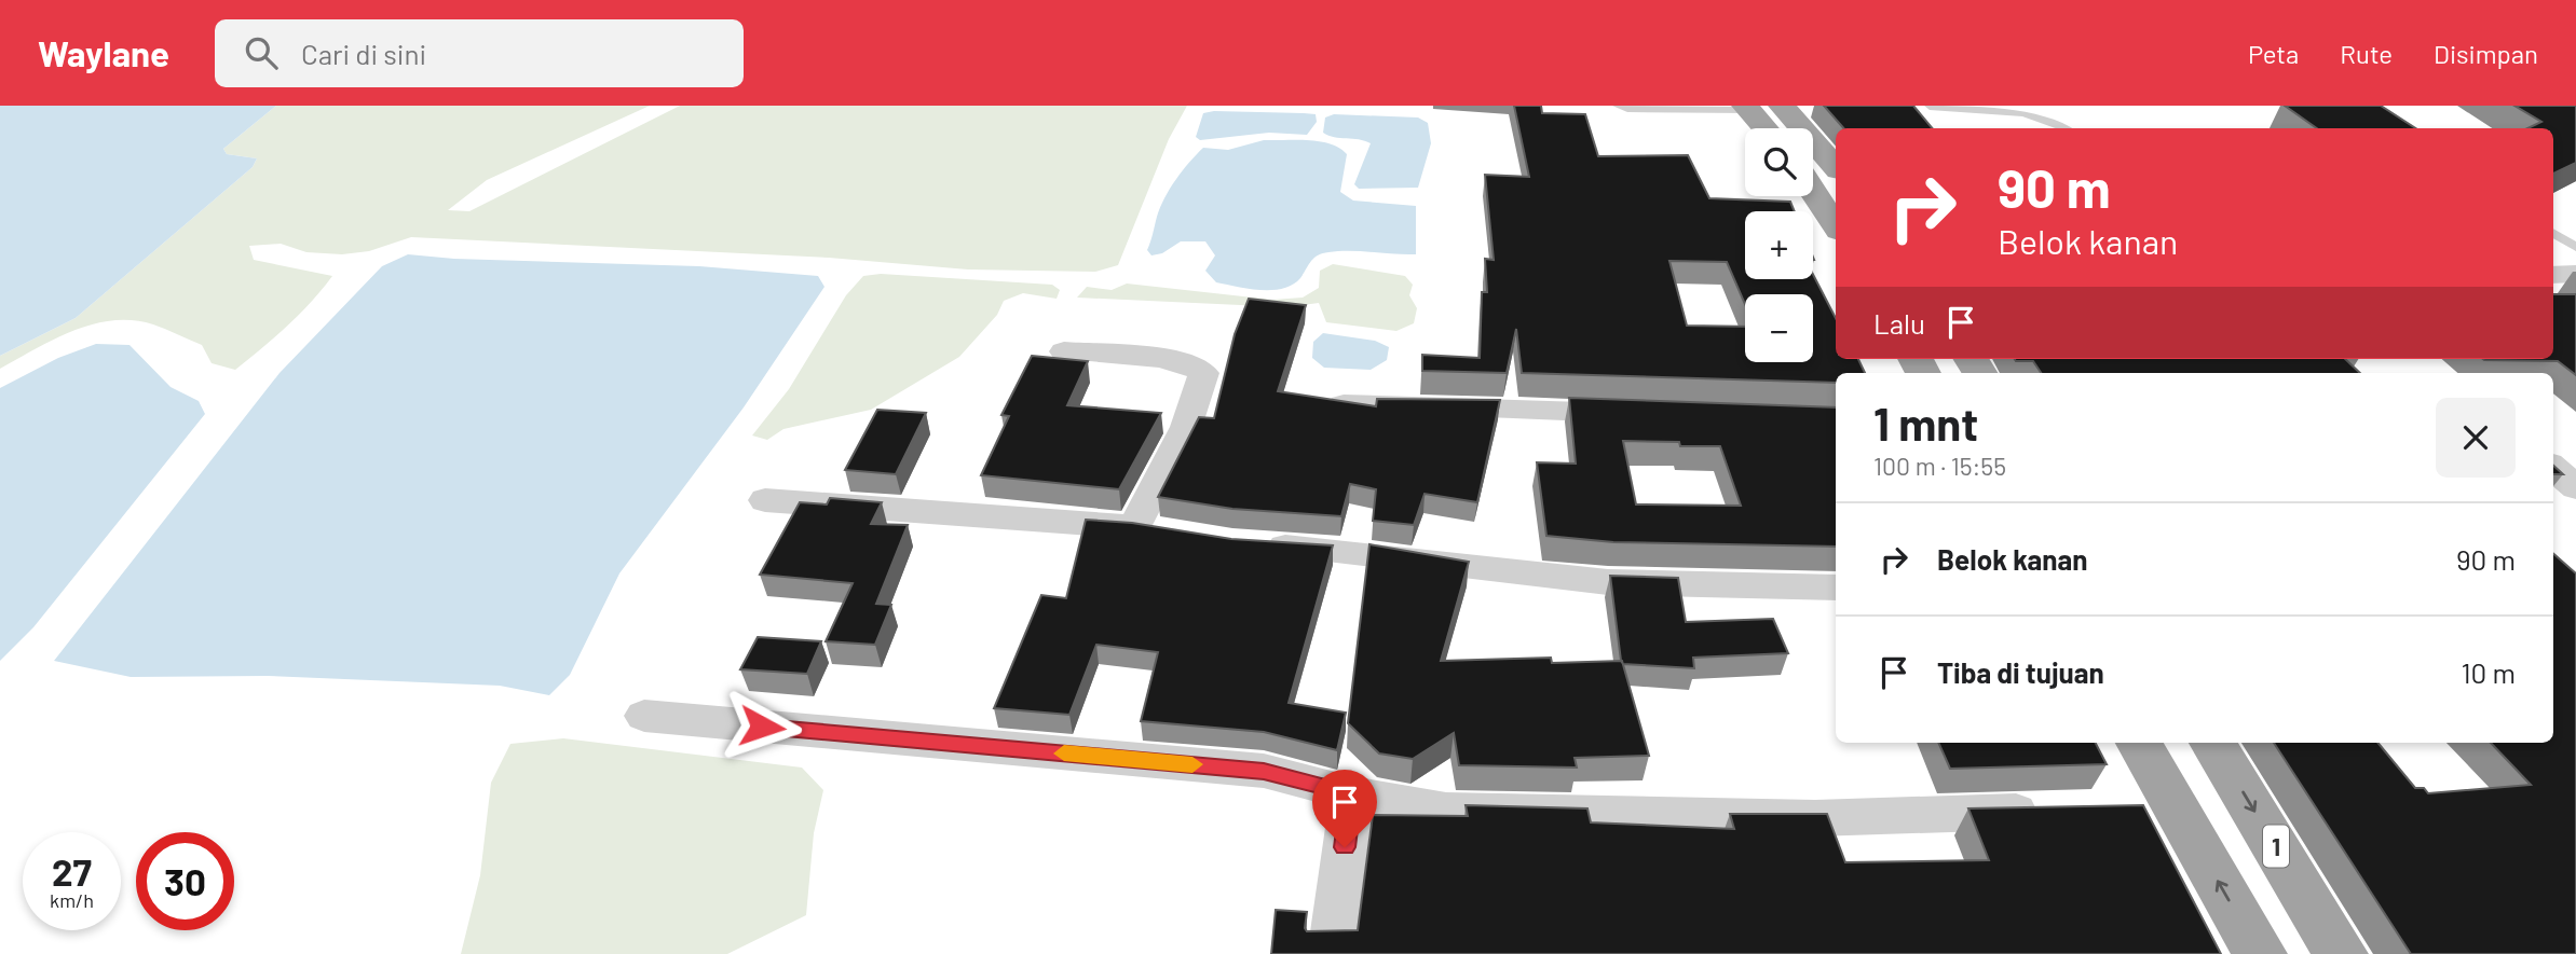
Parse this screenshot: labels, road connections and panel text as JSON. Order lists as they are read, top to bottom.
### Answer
{
  "streets": {
    "highway": ["1"]
  },
  "page": {
    "header": "Waylane",
    "search": "Cari di sini",
    "nav": ["Peta", "Rute", "Disimpan"],
    "map_buttons": ["+", "−"],
    "turn": ["90 m", "Belok kanan"],
    "then": "Lalu",
    "heading": ["1 mnt", "100 m · 15:55"],
    "list": [
      {
        "name": "Belok kanan",
        "value": "90 m"
      },
      {
        "name": "Tiba di tujuan",
        "value": "10 m"
      }
    ],
    "speed": "27 km/h",
    "limit": "30"
  }
}
